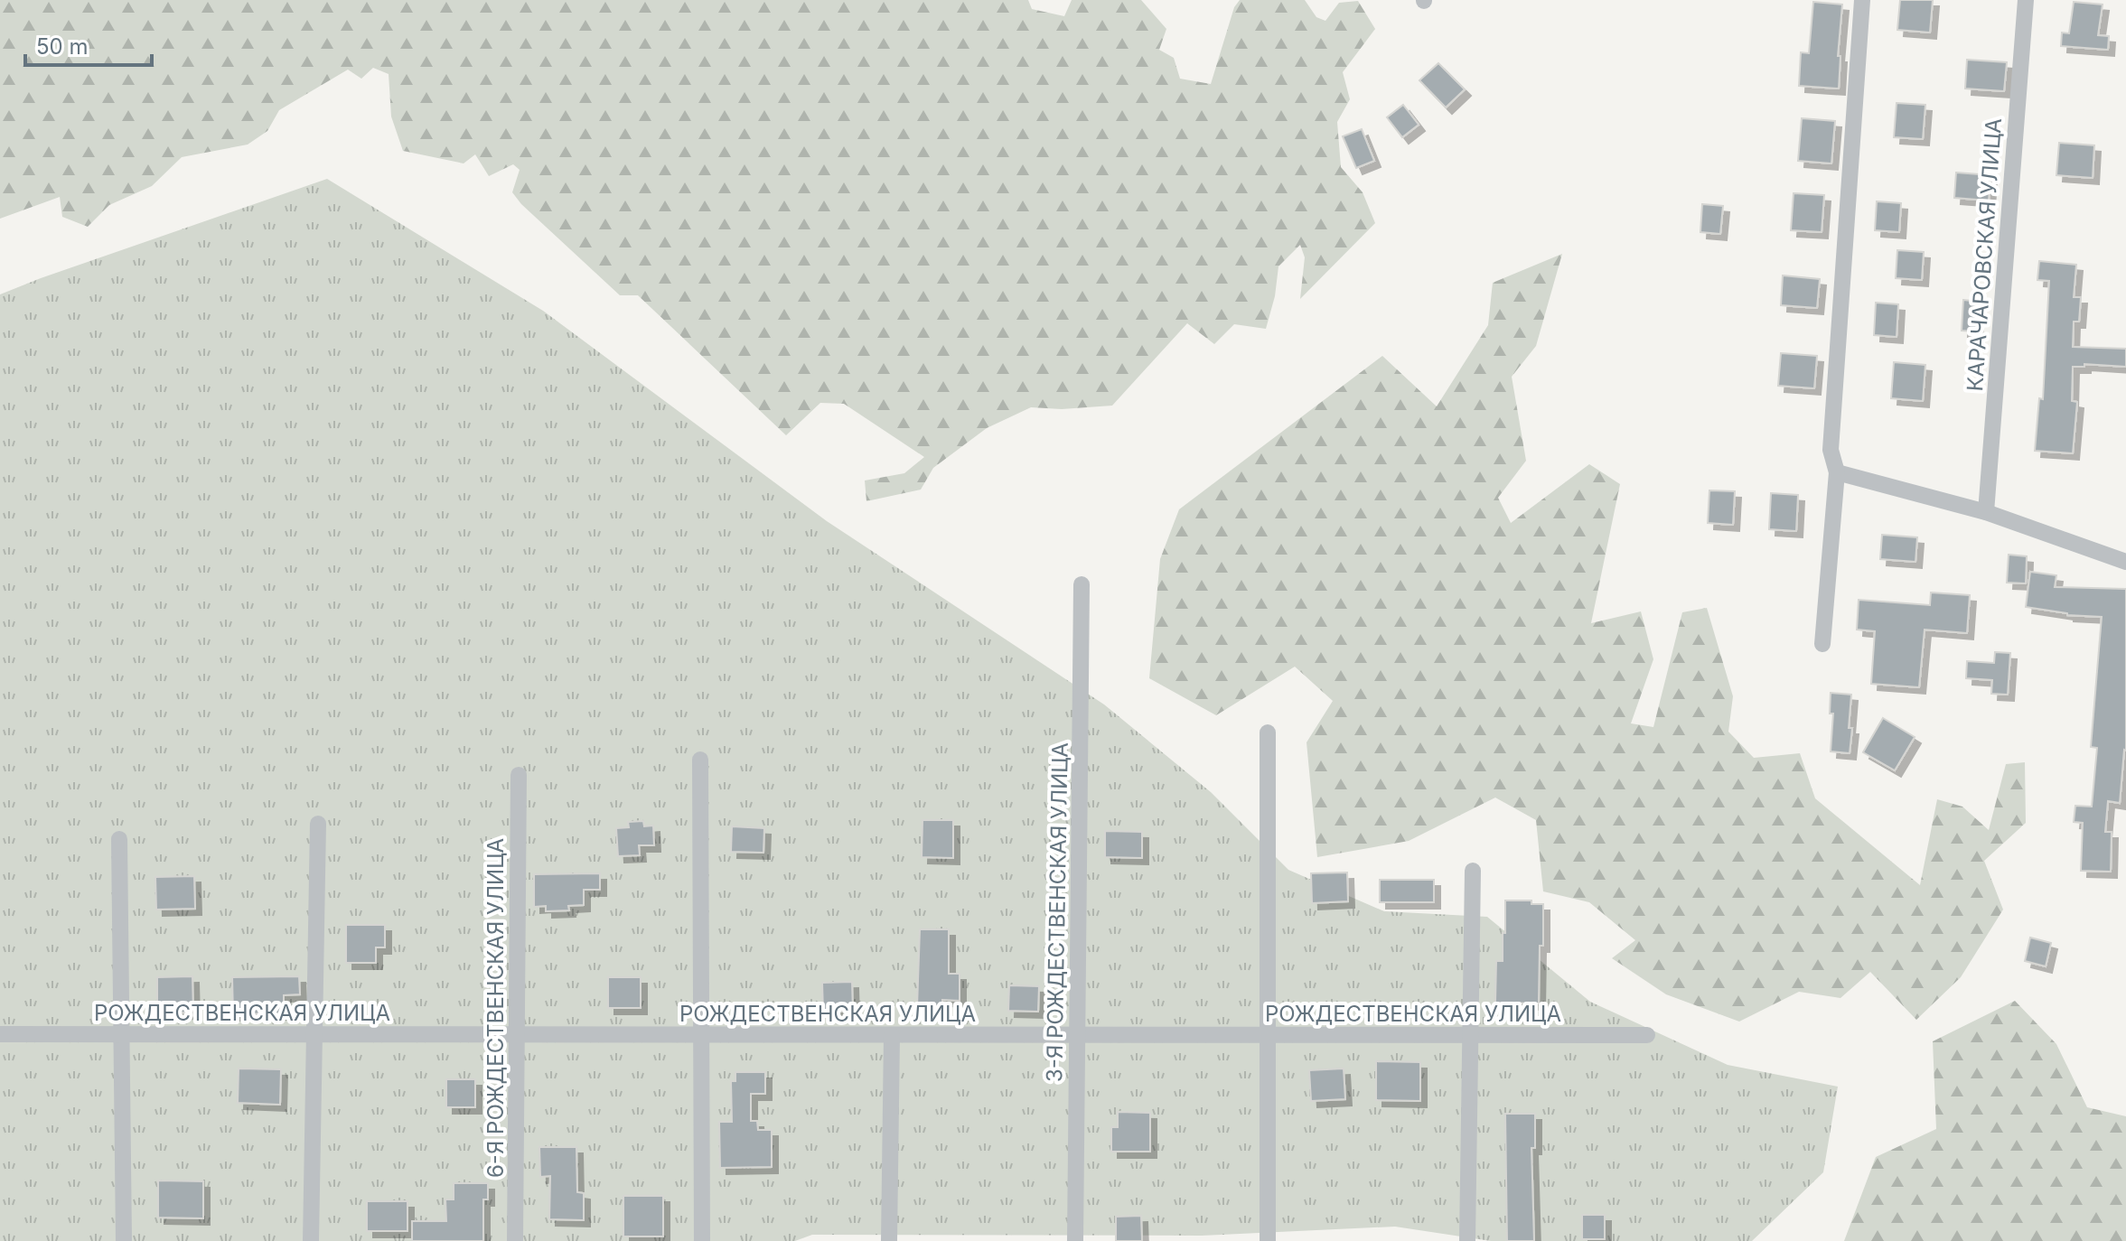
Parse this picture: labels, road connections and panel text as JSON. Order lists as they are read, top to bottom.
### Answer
{
  "streets": {
    "street": [
      "КАРАЧАРОВСКАЯ УЛИЦА",
      "3-Я РОЖДЕСТВЕНСКАЯ УЛИЦА",
      "6-Я РОЖДЕСТВЕНСКАЯ УЛИЦА",
      "РОЖДЕСТВЕНСКАЯ УЛИЦА"
    ]
  },
  "crossings": [
    ["3-Я РОЖДЕСТВЕНСКАЯ УЛИЦА", "РОЖДЕСТВЕНСКАЯ УЛИЦА"],
    ["6-Я РОЖДЕСТВЕНСКАЯ УЛИЦА", "РОЖДЕСТВЕНСКАЯ УЛИЦА"]
  ],
  "scale_bar": "50 m"
}
